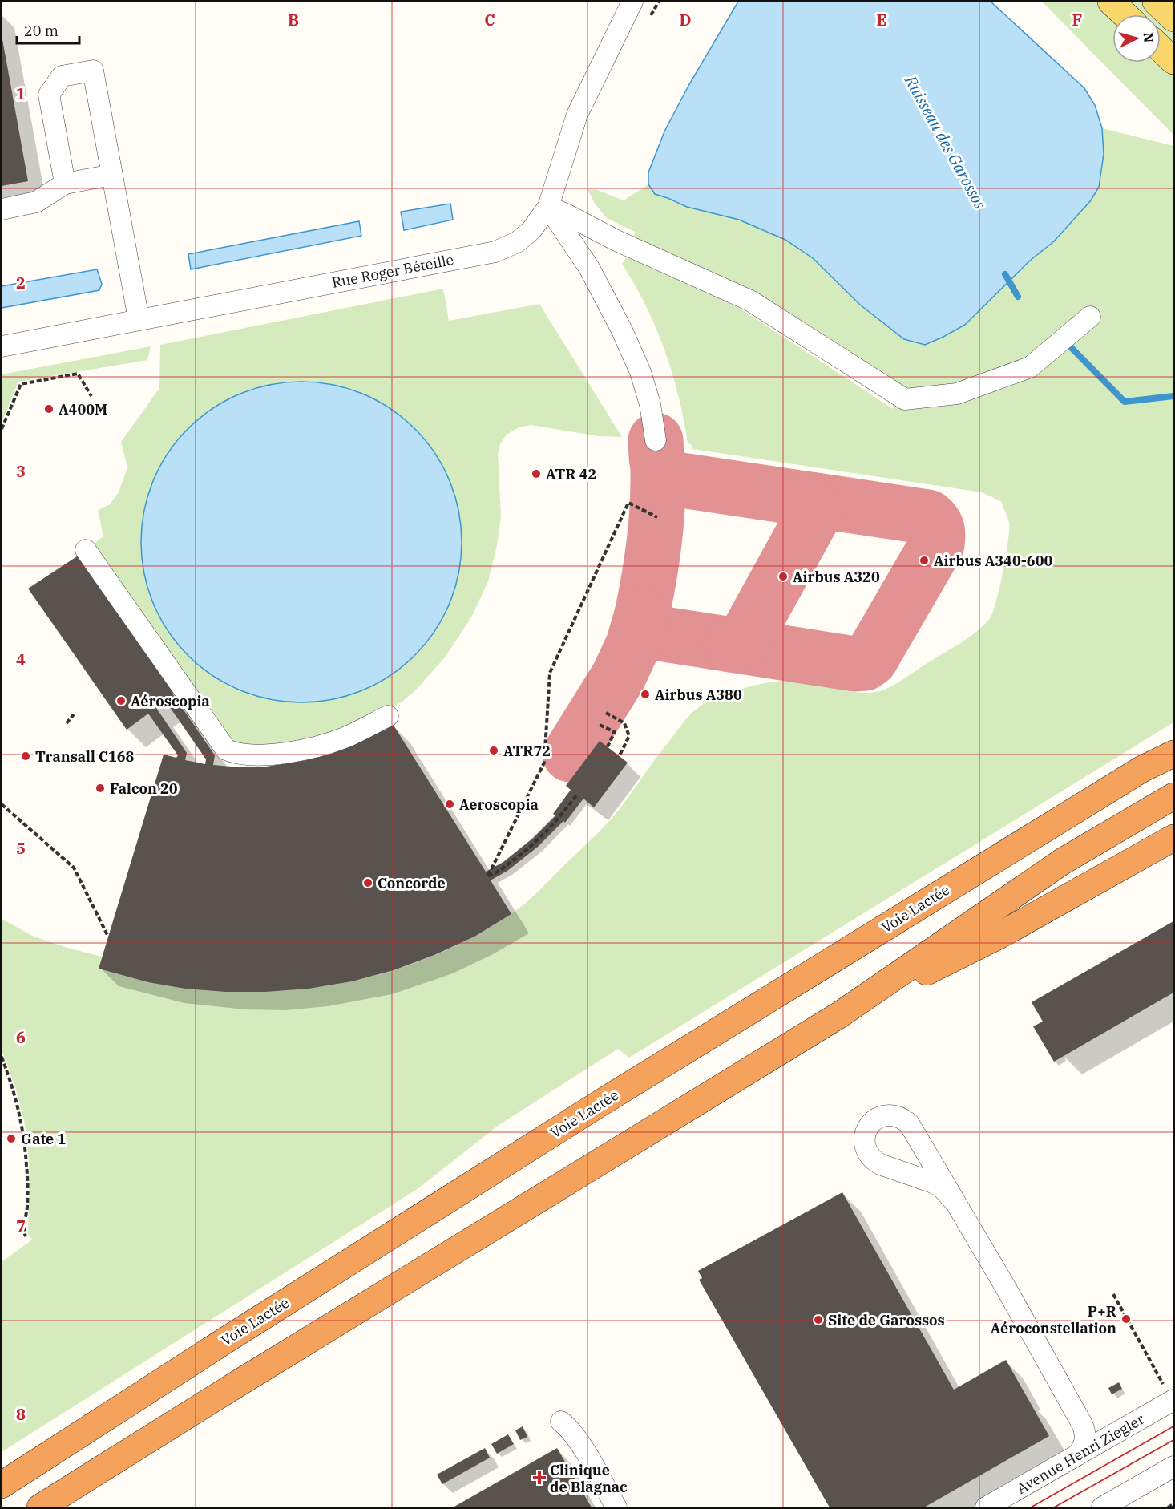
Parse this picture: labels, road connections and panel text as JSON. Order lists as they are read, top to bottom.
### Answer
{
  "streets": {
    "highway": ["Voie Lactée"],
    "street": ["Rue Roger Béteille", "Avenue Henri Ziegler"]
  },
  "water": ["Ruisseau des Garossos"],
  "places": {
    "other": [
      "A400M",
      "ATR 42",
      "Airbus A340-600",
      "Airbus A320",
      "Airbus A380",
      "Aéroscopia",
      "ATR72",
      "Transall C168",
      "Falcon 20",
      "Aeroscopia",
      "Concorde",
      "Gate 1",
      "P+R Aéroconstellation",
      "Site de Garossos"
    ],
    "health": ["Clinique de Blagnac"]
  },
  "scale_bar": "20 m",
  "north": "right",
  "grid": {
    "columns": [
      "B",
      "C",
      "D",
      "E",
      "F"
    ],
    "rows": [
      "1",
      "2",
      "3",
      "4",
      "5",
      "6",
      "7",
      "8"
    ]
  }
}
